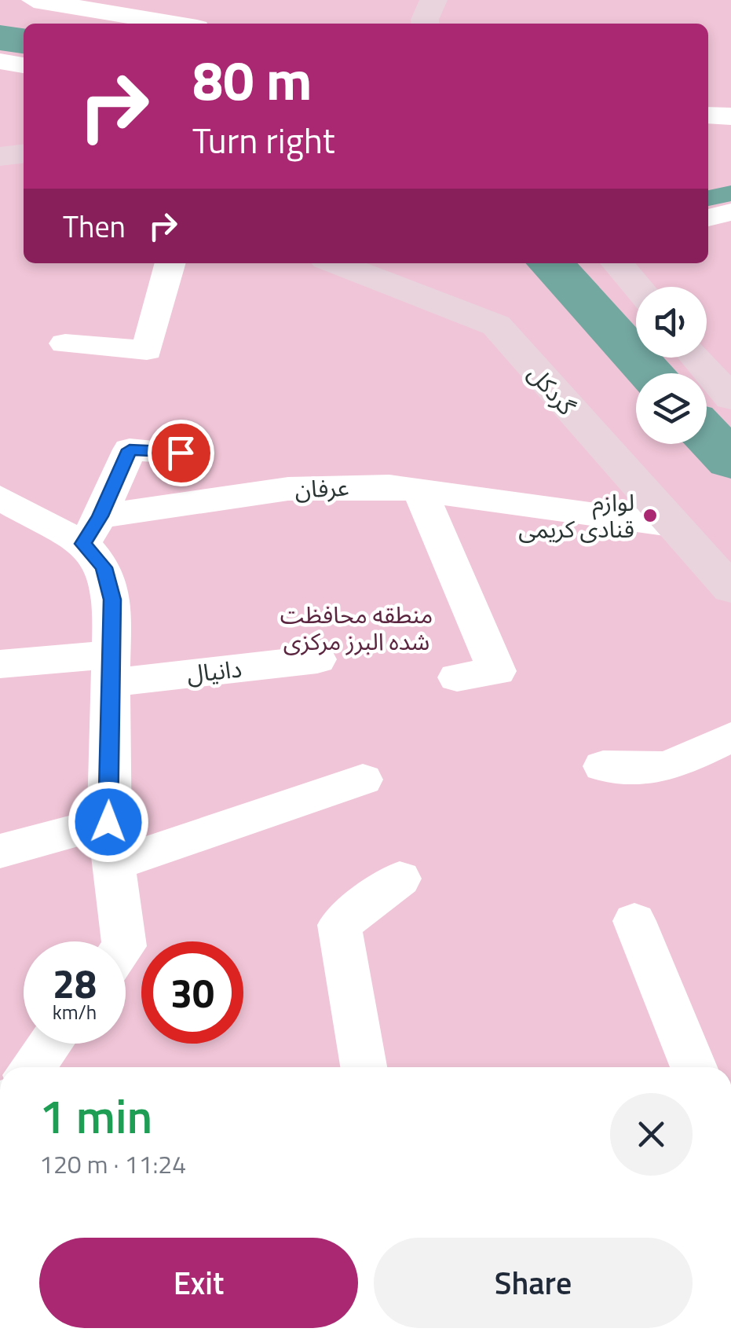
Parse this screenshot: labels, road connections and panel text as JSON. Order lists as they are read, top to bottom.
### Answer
{
  "streets": {
    "street": ["گردکل", "عرفان", "دانیال"]
  },
  "crossings": [
    ["گردکل", "عرفان"]
  ],
  "parks": ["منطقه محافظت شده البرز مرکزی"],
  "places": ["لوازم قنادی کریمی"],
  "page": {
    "turn": ["80 m", "Turn right"],
    "then": "Then",
    "speed": "28 km/h",
    "limit": "30",
    "heading": ["1 min", "120 m · 11:24"],
    "buttons": ["Exit", "Share"]
  }
}
